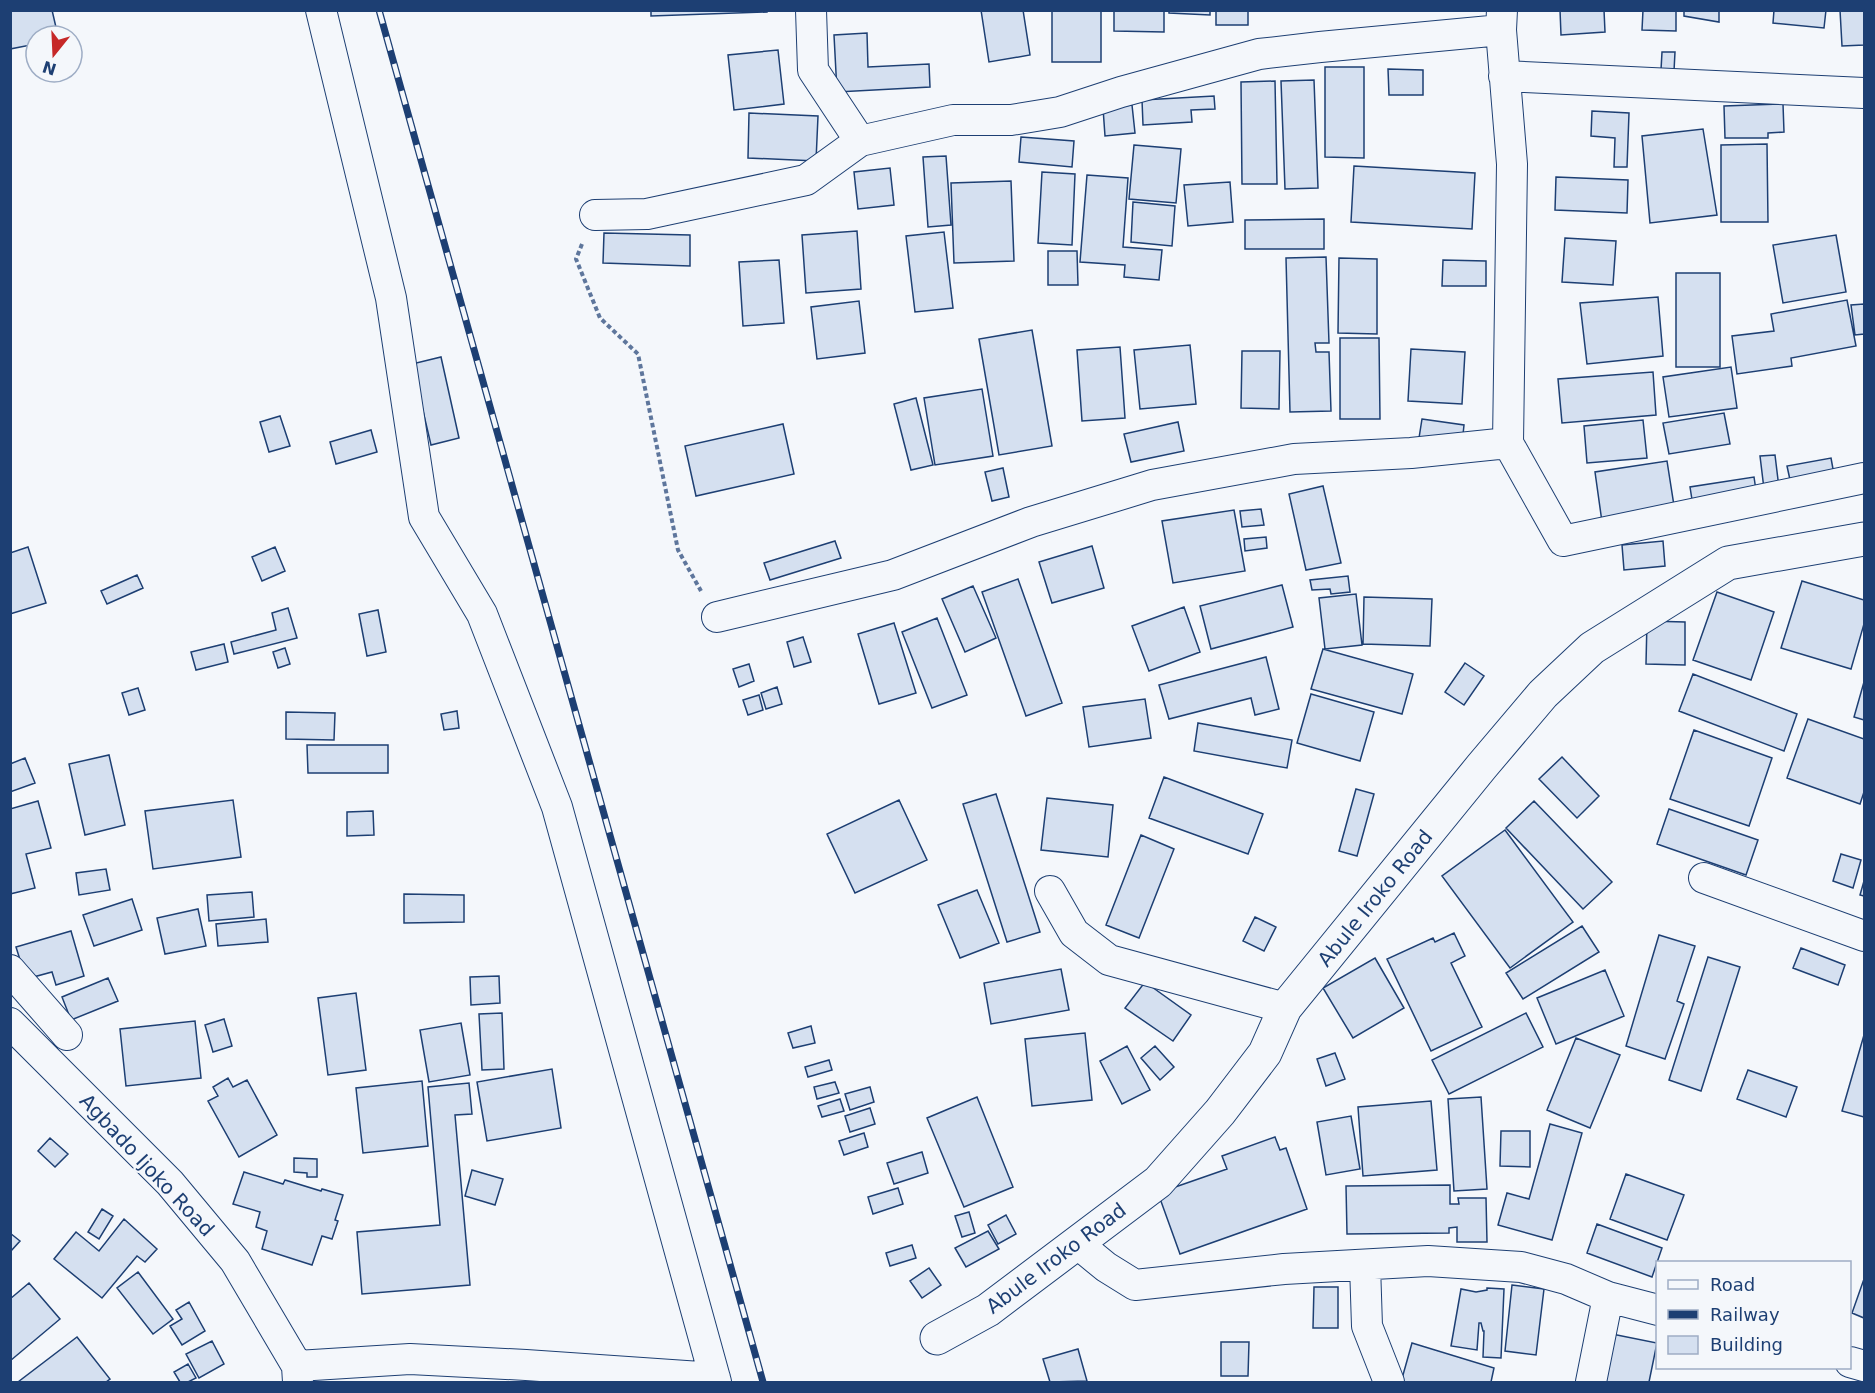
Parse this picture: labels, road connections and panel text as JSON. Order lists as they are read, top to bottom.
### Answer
{
  "streets": {
    "street": ["Abule Iroko Road", "Agbado Ijoko Road"]
  },
  "legend": ["Road", "Railway", "Building"],
  "north": "bottom"
}
